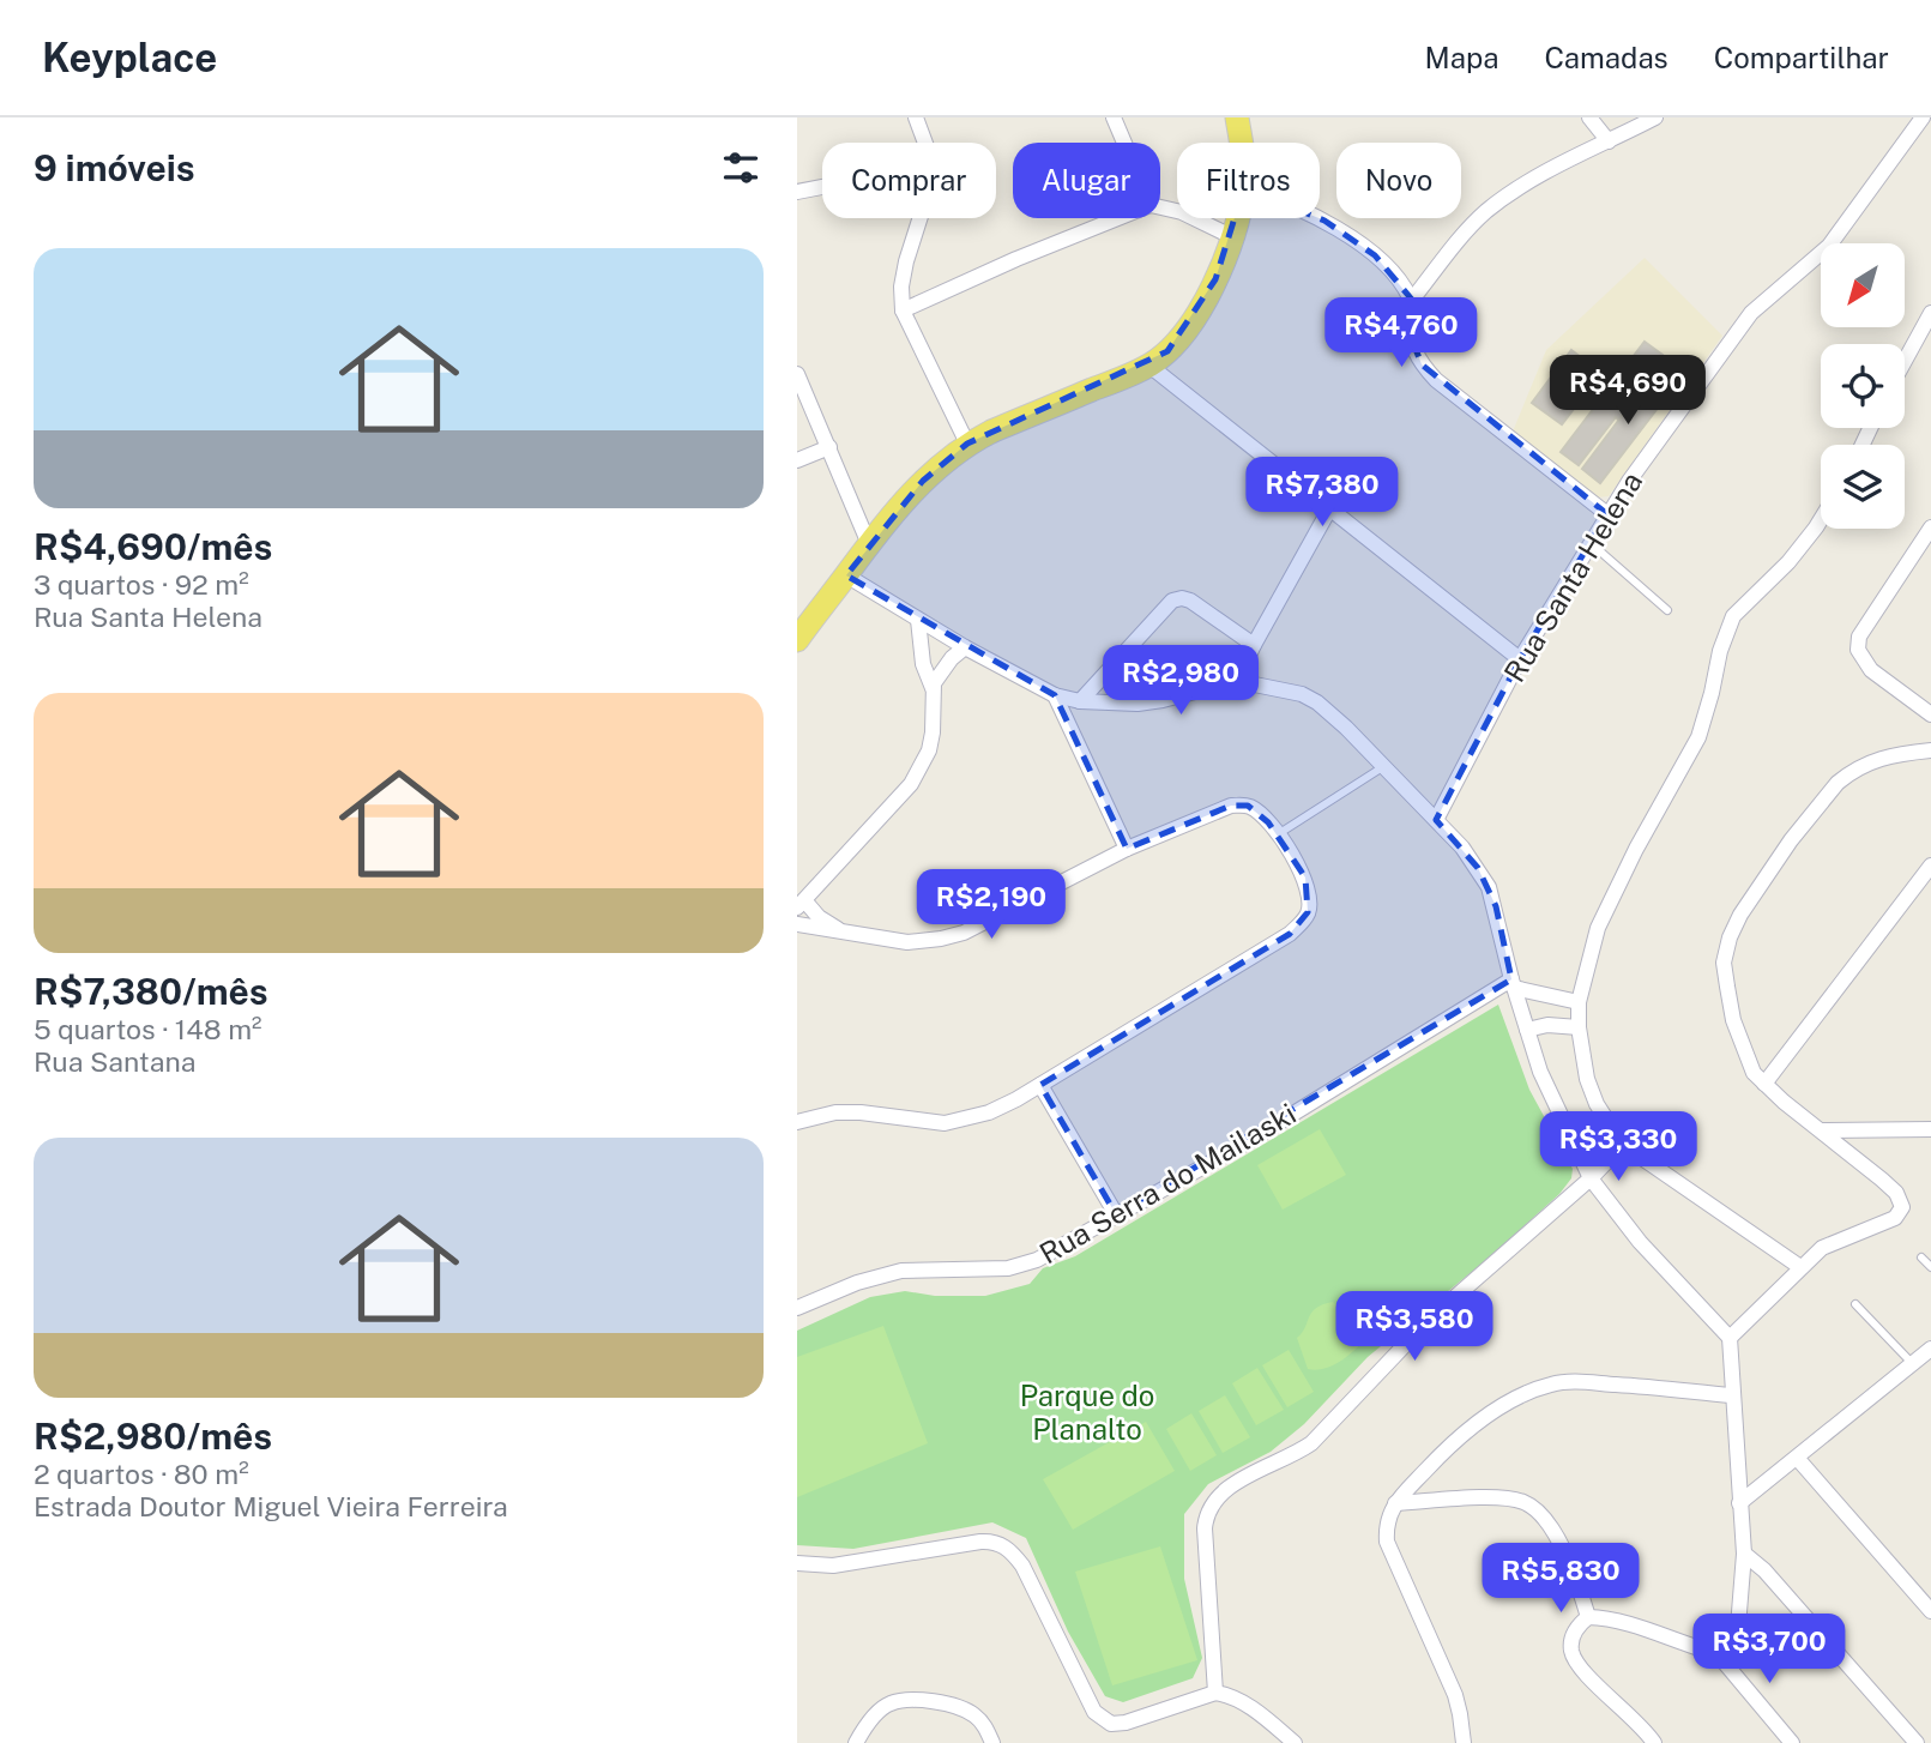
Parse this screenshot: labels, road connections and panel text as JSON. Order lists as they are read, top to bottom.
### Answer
{
  "streets": {
    "street": ["Rua Santa Helena", "Rua Serra do Mailaski"]
  },
  "parks": ["Parque do Planalto"],
  "north": "bottom left",
  "page": {
    "header": "Keyplace",
    "nav": ["Mapa", "Camadas", "Compartilhar"],
    "heading": "9 imóveis",
    "chip": [
      "Comprar",
      "Alugar",
      "Filtros",
      "Novo"
    ],
    "list": [
      {
        "name": "R$4,690/mês",
        "note": "3 quartos · 92 m² · Rua Santa Helena"
      },
      {
        "name": "R$7,380/mês",
        "note": "5 quartos · 148 m² · Rua Santana"
      },
      {
        "name": "R$2,980/mês",
        "note": "2 quartos · 80 m² · Estrada Doutor Miguel Vieira Ferreira"
      }
    ],
    "price": [
      "R$4,760",
      "R$4,690",
      "R$7,380",
      "R$2,980",
      "R$2,190",
      "R$3,330",
      "R$3,580",
      "R$5,830",
      "R$3,700"
    ]
  }
}
